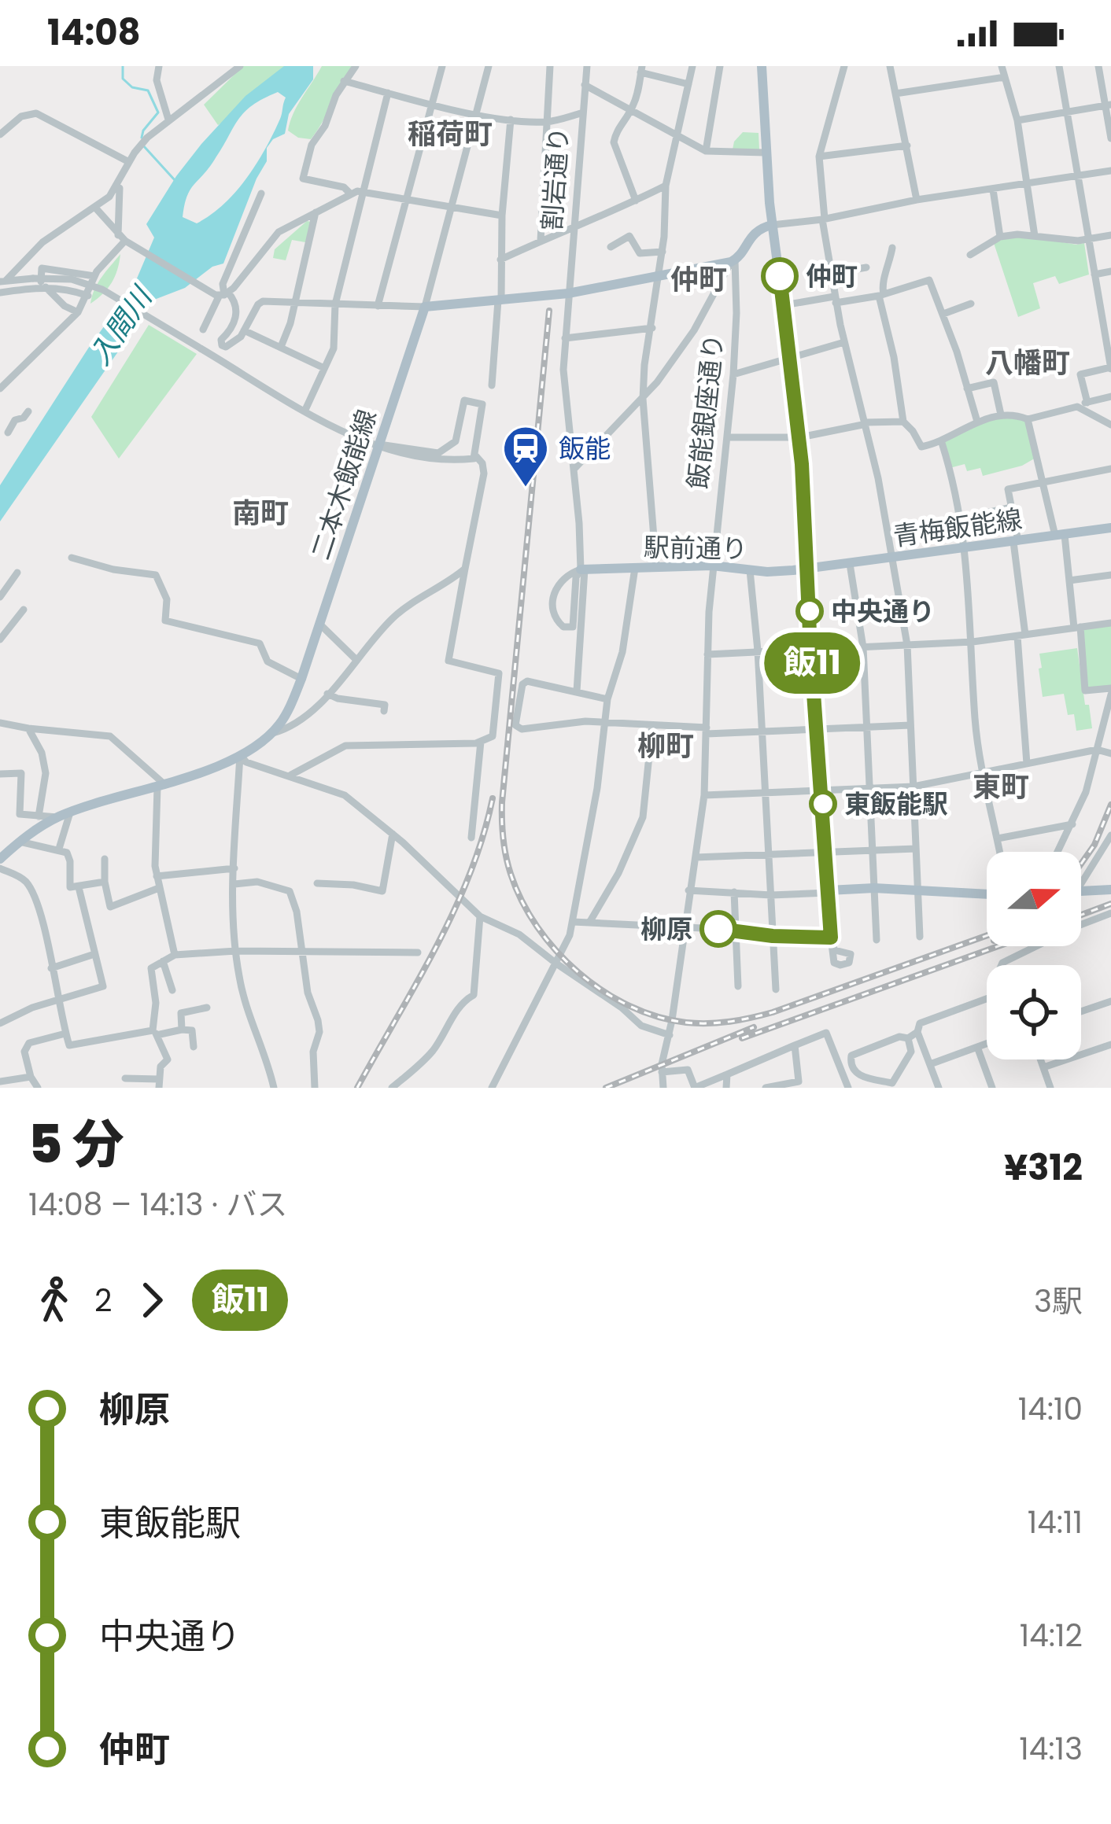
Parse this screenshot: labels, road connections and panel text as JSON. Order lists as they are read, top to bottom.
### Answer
{
  "streets": {
    "main road": ["二本木飯能線", "青梅飯能線", "駅前通り"],
    "street": ["割岩通り", "飯能銀座通り"]
  },
  "crossings": [
    ["割岩通り", "駅前通り"],
    ["飯能銀座通り", "駅前通り"],
    ["青梅飯能線", "駅前通り"]
  ],
  "districts": [
    "稲荷町",
    "仲町",
    "八幡町",
    "南町",
    "柳町",
    "東町"
  ],
  "water": ["入間川"],
  "places": {
    "other": [
      "仲町",
      "中央通り",
      "東飯能駅",
      "柳原"
    ],
    "station": ["飯能"]
  },
  "lines": ["bus line 飯11"],
  "north": "right",
  "page": {
    "status": "14:08",
    "on_map": "飯11",
    "heading": ["5 分", "14:08 – 14:13 · バス", "¥312"],
    "legs": ["2", "飯11", "3駅"],
    "list": [
      {
        "name": "柳原",
        "value": "14:10"
      },
      {
        "name": "東飯能駅",
        "value": "14:11"
      },
      {
        "name": "中央通り",
        "value": "14:12"
      },
      {
        "name": "仲町",
        "value": "14:13"
      }
    ]
  }
}
